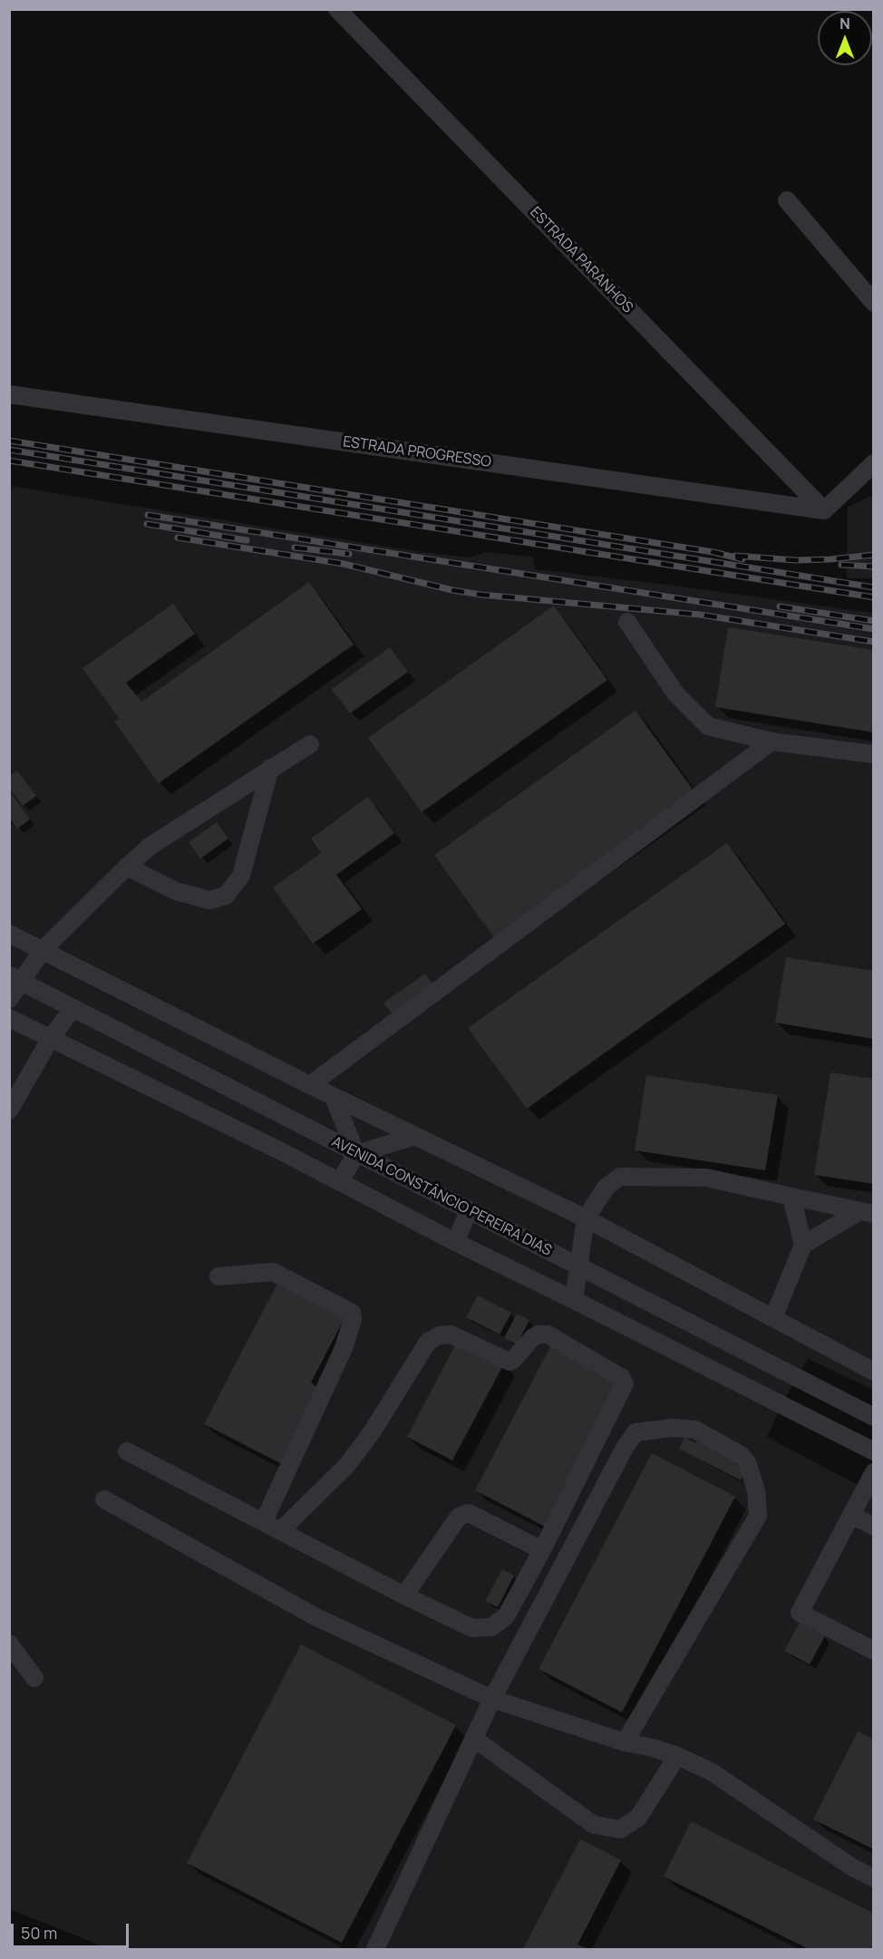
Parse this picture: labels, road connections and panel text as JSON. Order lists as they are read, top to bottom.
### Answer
{
  "streets": {
    "street": ["ESTRADA PARANHOS", "ESTRADA PROGRESSO", "AVENIDA CONSTÂNCIO PEREIRA DIAS"]
  },
  "crossings": [
    ["ESTRADA PARANHOS", "ESTRADA PROGRESSO"]
  ],
  "scale_bar": "50 m",
  "north": "top"
}
